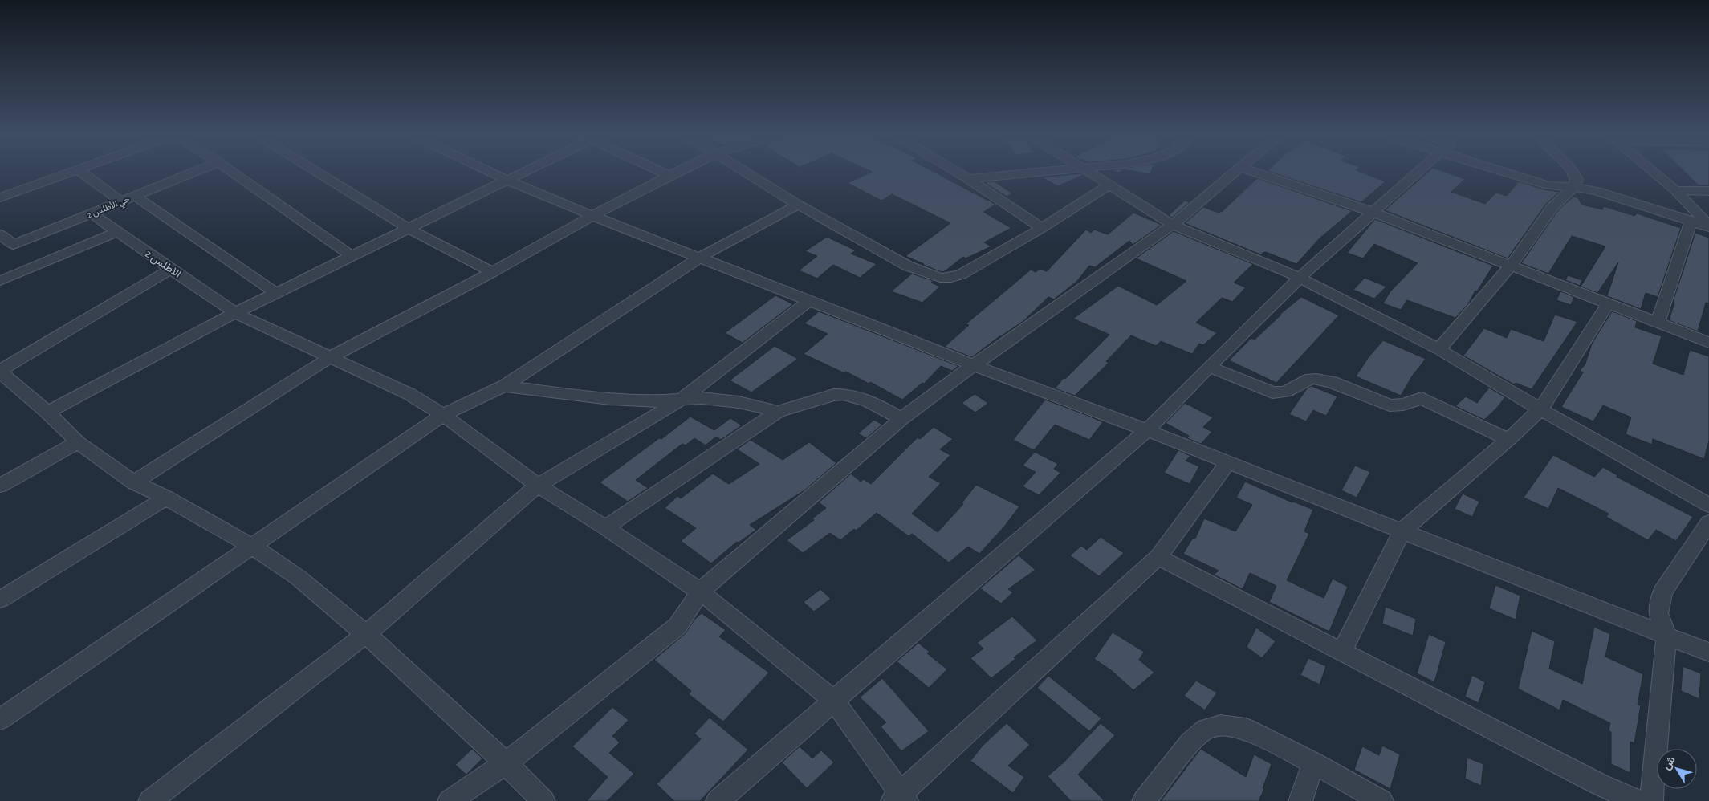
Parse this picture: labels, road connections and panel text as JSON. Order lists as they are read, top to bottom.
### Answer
{
  "streets": {
    "street": ["حي الأطلس 2", "الاطلس 2"]
  },
  "crossings": [
    ["حي الأطلس 2", "الاطلس 2"]
  ],
  "north": "top left"
}
